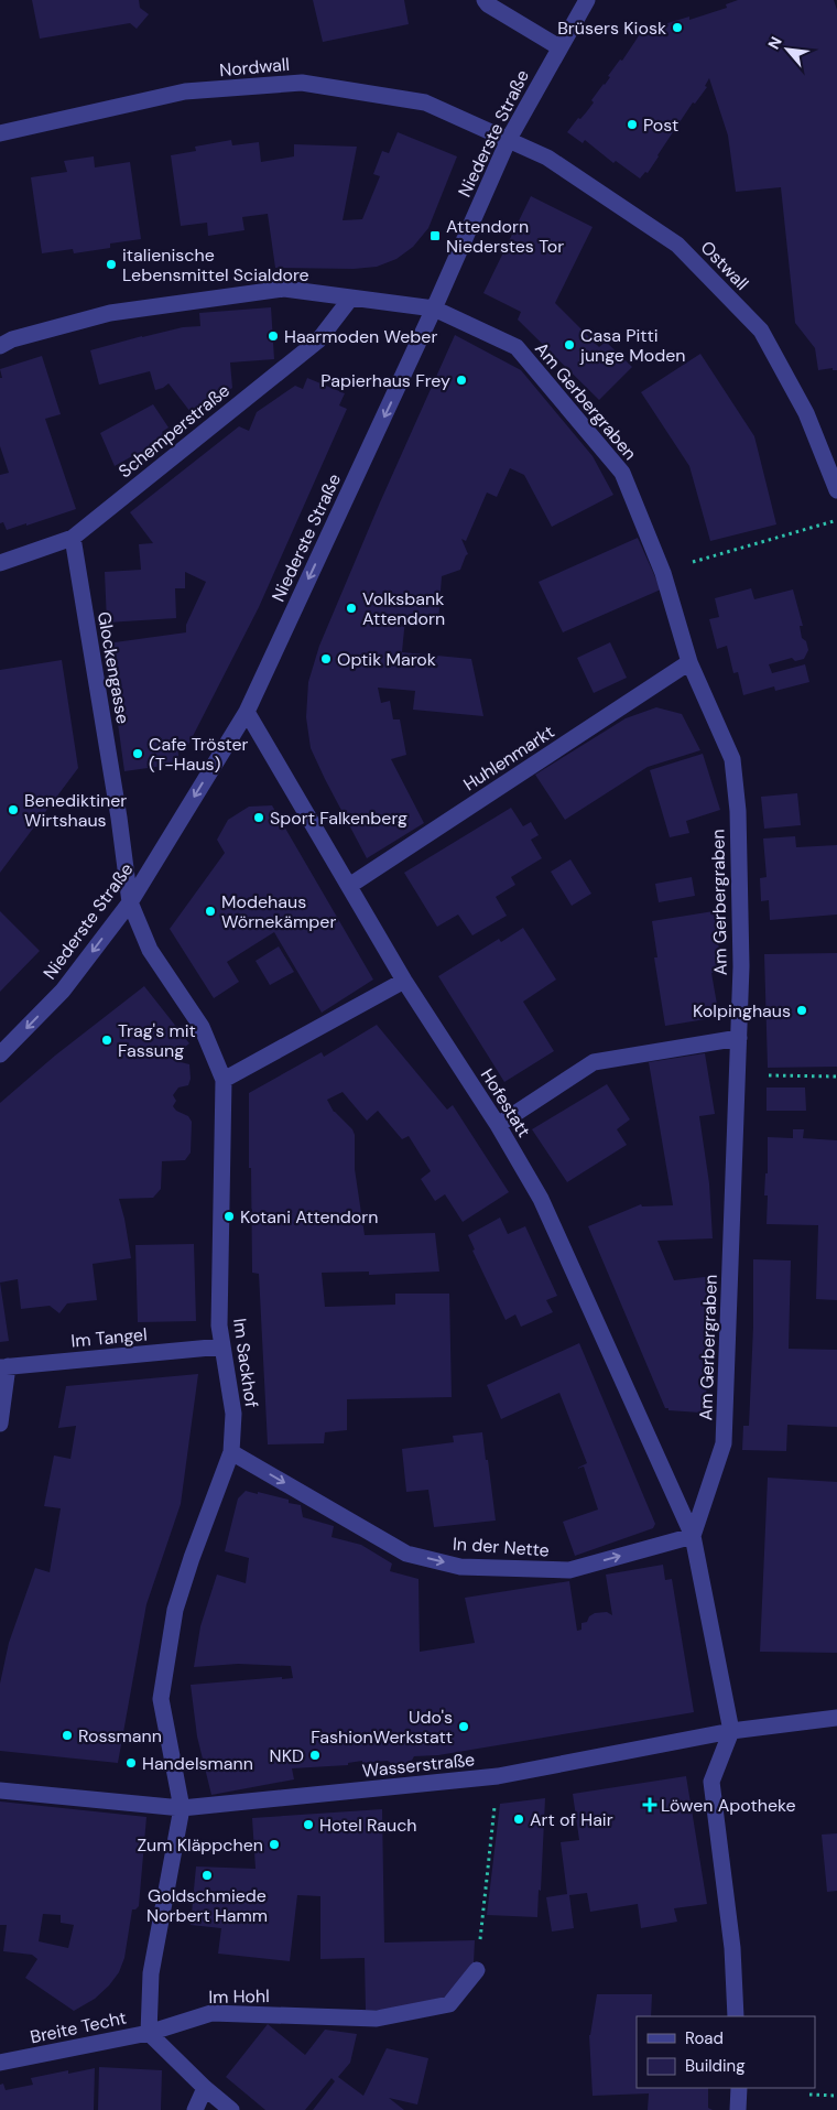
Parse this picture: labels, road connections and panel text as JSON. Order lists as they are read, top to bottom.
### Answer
{
  "streets": {
    "street": [
      "Nordwall",
      "Niederste Straße",
      "Ostwall",
      "Am Gerbergraben",
      "Schemperstraße",
      "Glockengasse",
      "Huhlenmarkt",
      "Hofestatt",
      "Im Tangel",
      "Im Sackhof",
      "In der Nette",
      "Wasserstraße",
      "Im Hohl",
      "Breite Techt"
    ]
  },
  "crossings": [
    ["Nordwall", "Niederste Straße"],
    ["Nordwall", "Ostwall"],
    ["Niederste Straße", "Ostwall"],
    ["Niederste Straße", "Am Gerbergraben"],
    ["Niederste Straße", "Glockengasse"],
    ["Niederste Straße", "Hofestatt"],
    ["Niederste Straße", "Im Sackhof"],
    ["Am Gerbergraben", "Schemperstraße"],
    ["Am Gerbergraben", "Huhlenmarkt"],
    ["Am Gerbergraben", "Hofestatt"],
    ["Am Gerbergraben", "In der Nette"],
    ["Am Gerbergraben", "Wasserstraße"],
    ["Schemperstraße", "Glockengasse"],
    ["Glockengasse", "Im Sackhof"],
    ["Huhlenmarkt", "Hofestatt"],
    ["Hofestatt", "In der Nette"],
    ["Im Tangel", "Im Sackhof"],
    ["Im Sackhof", "In der Nette"],
    ["Im Sackhof", "Wasserstraße"],
    ["Im Hohl", "Breite Techt"]
  ],
  "one_way": ["Niederste Straße", "In der Nette"],
  "places": {
    "other": [
      "Brüsers Kiosk",
      "Post",
      "italienische Lebensmittel Scialdore",
      "Haarmoden Weber",
      "Casa Pitti junge Moden",
      "Papierhaus Frey",
      "Volksbank Attendorn",
      "Optik Marok",
      "Cafe Tröster (T-Haus)",
      "Benediktiner Wirtshaus",
      "Sport Falkenberg",
      "Modehaus Wörnekämper",
      "Kolpinghaus",
      "Trag's mit Fassung",
      "Kotani Attendorn",
      "Udo's FashionWerkstatt",
      "Rossmann",
      "NKD",
      "Handelsmann",
      "Art of Hair",
      "Hotel Rauch",
      "Zum Kläppchen",
      "Goldschmiede Norbert Hamm"
    ],
    "transit": ["Attendorn Niederstes Tor"],
    "health": ["Löwen Apotheke"]
  },
  "legend": ["Road", "Building"],
  "north": "top left"
}
